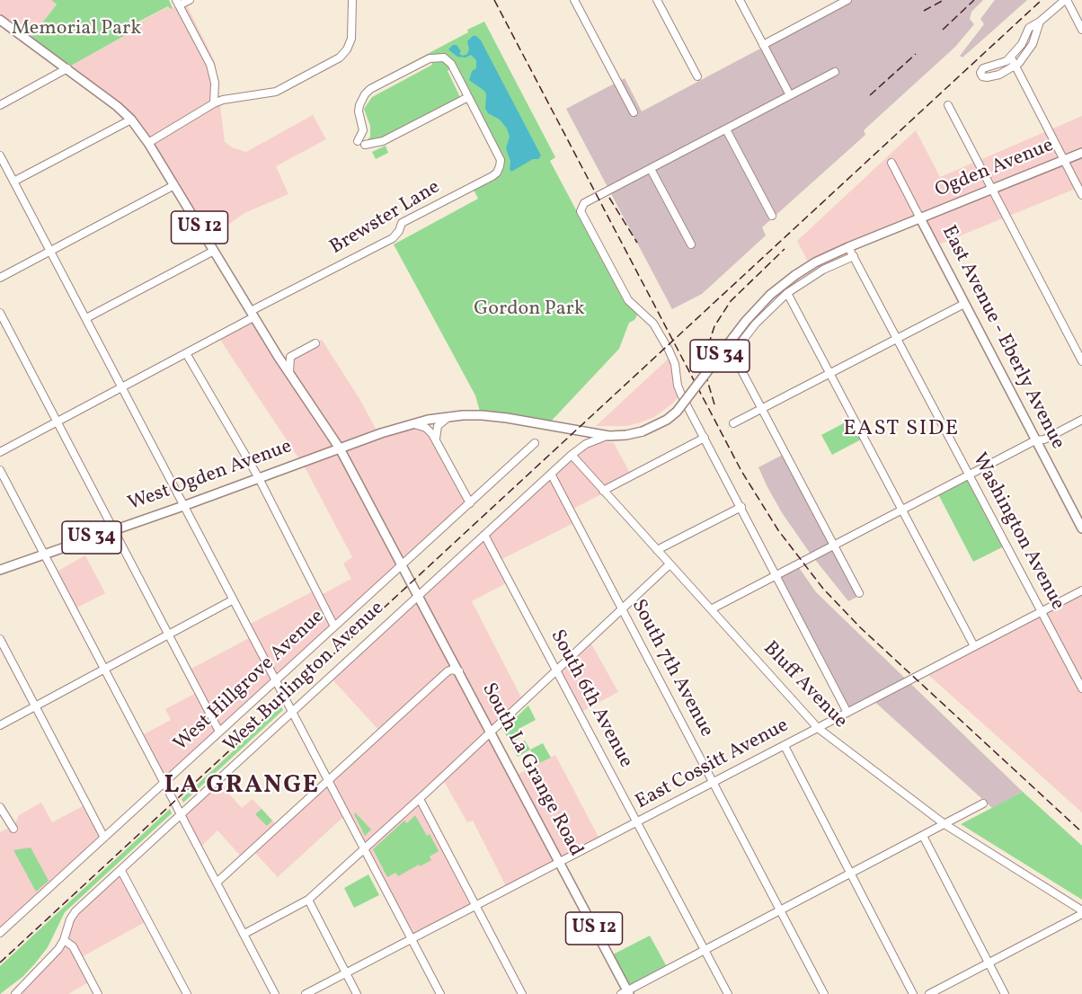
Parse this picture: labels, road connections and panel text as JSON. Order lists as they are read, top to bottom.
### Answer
{
  "streets": {
    "main road": [
      "Ogden Avenue",
      "US 12",
      "East Avenue - Eberly Avenue",
      "US 34",
      "West Ogden Avenue",
      "South La Grange Road"
    ],
    "street": [
      "Brewster Lane",
      "Washington Avenue",
      "South 7th Avenue",
      "West Burlington Avenue",
      "West Hillgrove Avenue",
      "Bluff Avenue",
      "South 6th Avenue",
      "East Cossitt Avenue"
    ]
  },
  "crossings": [
    ["Ogden Avenue", "East Avenue - Eberly Avenue"],
    ["Ogden Avenue", "US 34"],
    ["Brewster Lane", "US 12"],
    ["US 12", "US 34"],
    ["US 12", "West Ogden Avenue"],
    ["US 12", "West Hillgrove Avenue"],
    ["US 12", "South La Grange Road"],
    ["East Avenue - Eberly Avenue", "US 34"],
    ["US 34", "West Ogden Avenue"],
    ["US 34", "Washington Avenue"],
    ["US 34", "West Burlington Avenue"],
    ["Washington Avenue", "East Cossitt Avenue"],
    ["South 7th Avenue", "West Burlington Avenue"],
    ["South 7th Avenue", "East Cossitt Avenue"],
    ["West Burlington Avenue", "Bluff Avenue"],
    ["West Burlington Avenue", "South 6th Avenue"],
    ["West Burlington Avenue", "South La Grange Road"],
    ["West Hillgrove Avenue", "South La Grange Road"],
    ["Bluff Avenue", "East Cossitt Avenue"],
    ["South 6th Avenue", "East Cossitt Avenue"],
    ["East Cossitt Avenue", "South La Grange Road"]
  ],
  "districts": ["EAST SIDE", "LA GRANGE"],
  "parks": ["Memorial Park", "Gordon Park"]
}
